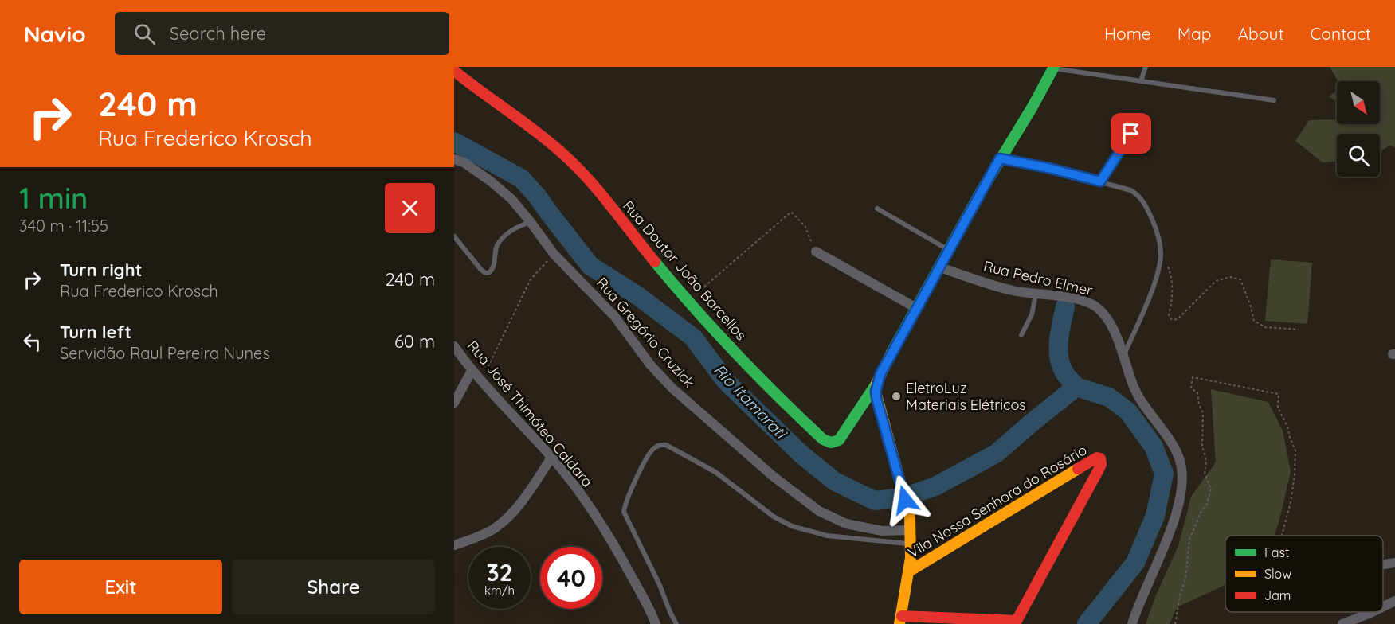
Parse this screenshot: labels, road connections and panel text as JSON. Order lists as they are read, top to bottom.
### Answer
{
  "streets": {
    "street": [
      "Rua Doutor João Barcellos",
      "Rua Pedro Elmer",
      "Rua Gregório Cruzick",
      "Rua José Thimóteo Caldara",
      "Vila Nossa Senhora do Rosário"
    ]
  },
  "water": ["Rio Itamarati"],
  "places": ["EletroLuz Materiais Elétricos"],
  "legend": ["Fast", "Slow", "Jam"],
  "north": "bottom right",
  "page": {
    "header": "Navio",
    "search": "Search here",
    "nav": [
      "Home",
      "Map",
      "About",
      "Contact"
    ],
    "turn": ["240 m", "Rua Frederico Krosch"],
    "heading": ["1 min", "340 m · 11:55"],
    "list": [
      {
        "name": "Turn right",
        "note": "Rua Frederico Krosch",
        "value": "240 m"
      },
      {
        "name": "Turn left",
        "note": "Servidão Raul Pereira Nunes",
        "value": "60 m"
      }
    ],
    "speed": "32 km/h",
    "limit": "40",
    "buttons": ["Exit", "Share"]
  }
}
